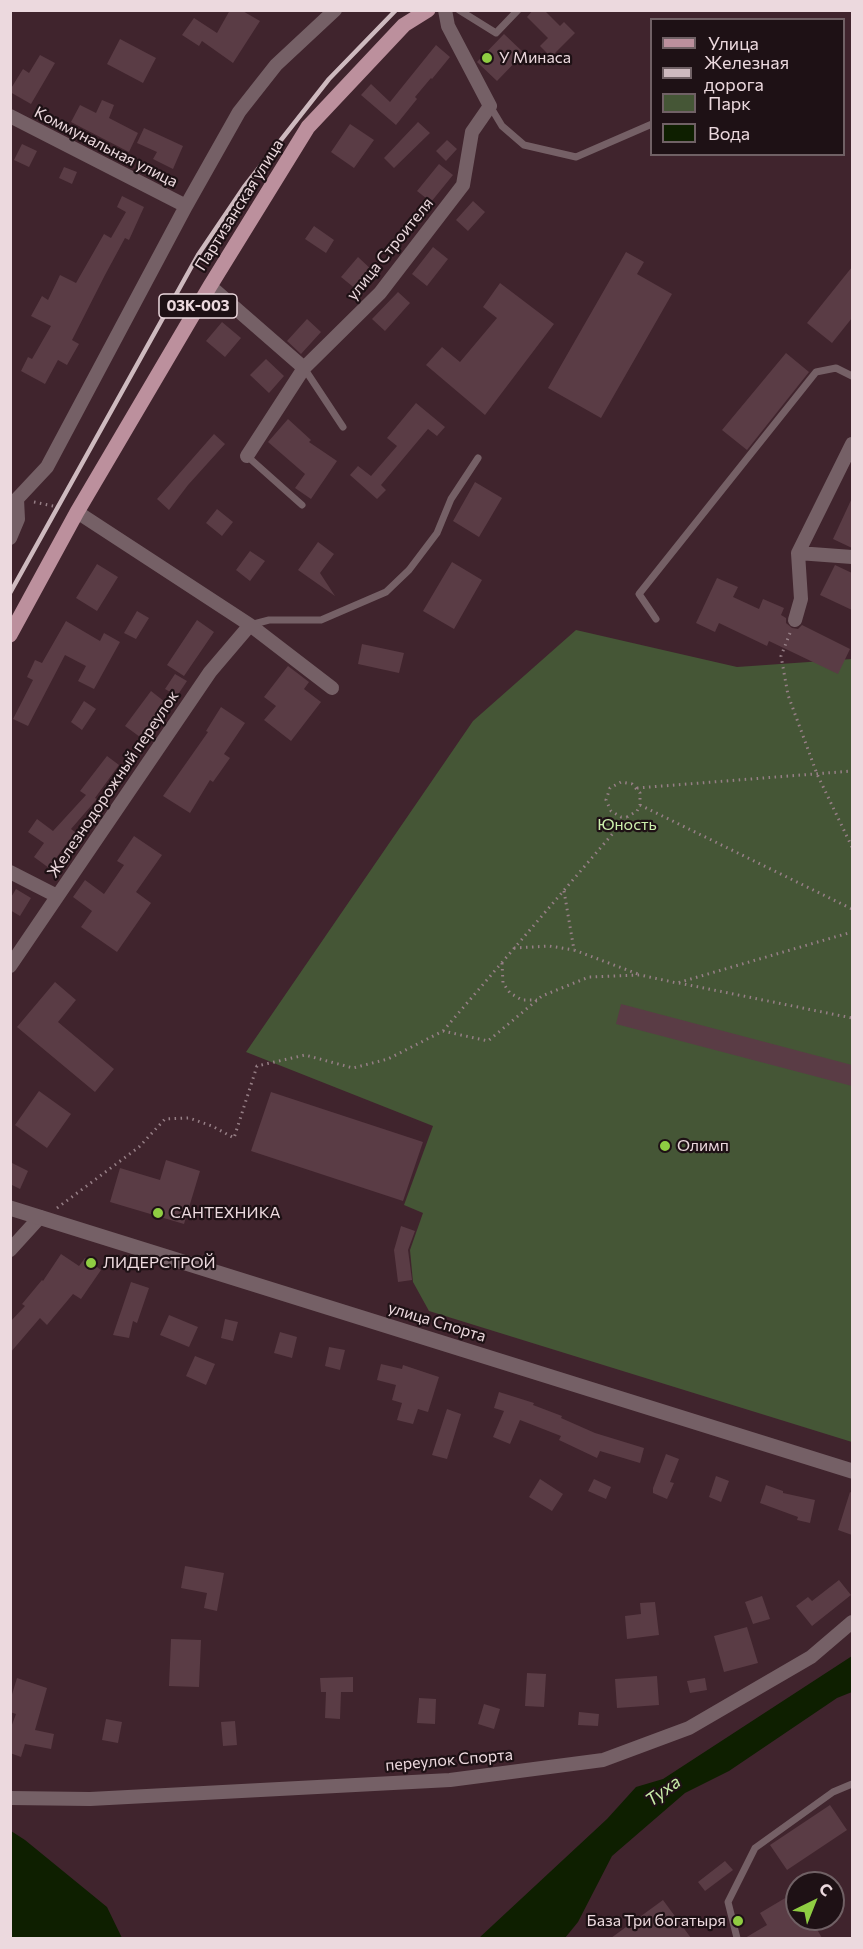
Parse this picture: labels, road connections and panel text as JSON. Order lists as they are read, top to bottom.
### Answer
{
  "streets": {
    "main road": ["Партизанская улица", "03К-003"],
    "street": [
      "Коммунальная улица",
      "улица Строителя",
      "Железнодорожный переулок",
      "улица Спорта",
      "переулок Спорта"
    ]
  },
  "water": ["Туха"],
  "parks": ["Юность"],
  "places": [
    "У Минаса",
    "Олимп",
    "САНТЕХНИКА",
    "ЛИДЕРСТРОЙ",
    "База Три богатыря"
  ],
  "legend": [
    "Улица",
    "Железная дорога",
    "Парк",
    "Вода"
  ],
  "north": "top right"
}
